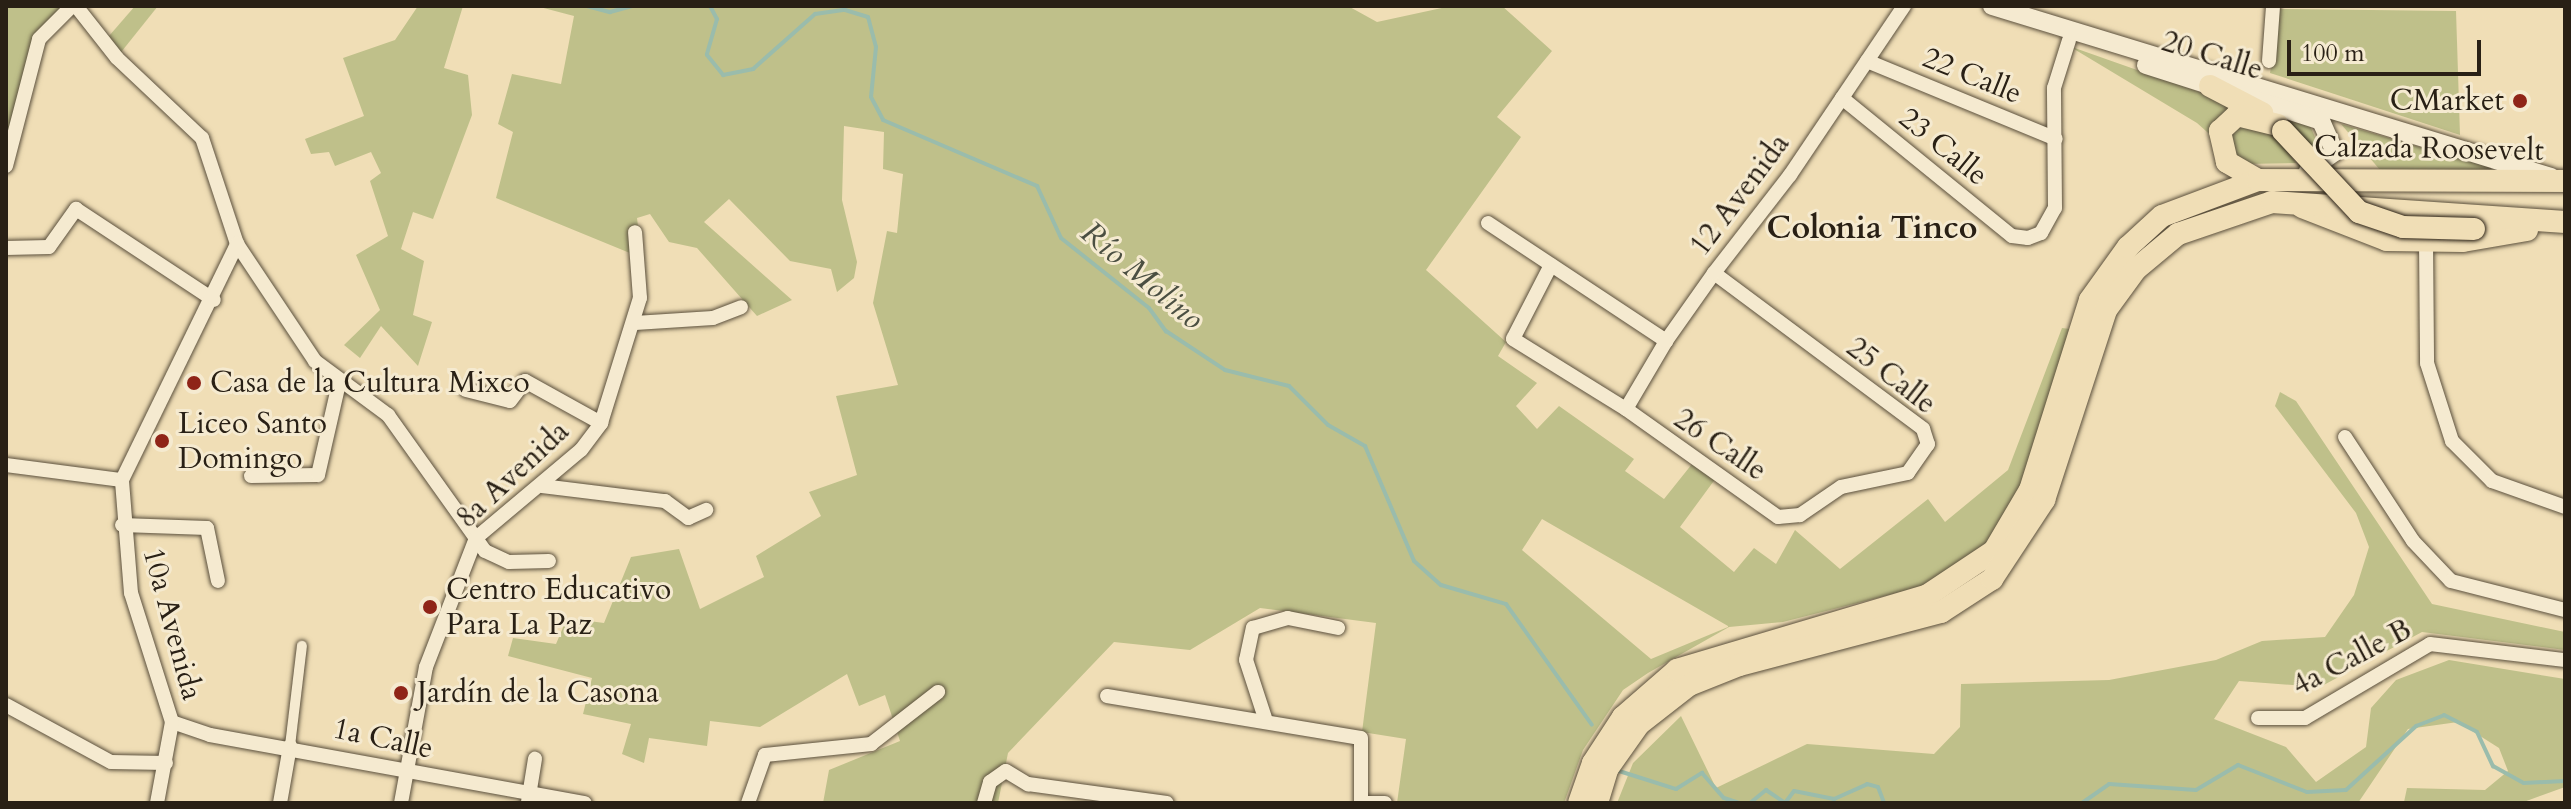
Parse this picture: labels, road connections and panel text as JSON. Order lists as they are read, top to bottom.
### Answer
{
  "streets": {
    "highway": ["Calzada Roosevelt"],
    "main road": ["20 Calle"],
    "street": [
      "22 Calle",
      "23 Calle",
      "12 Avenida",
      "25 Calle",
      "26 Calle",
      "8a Avenida",
      "10a Avenida",
      "4a Calle B",
      "1a Calle"
    ]
  },
  "crossings": [
    ["20 Calle", "Calzada Roosevelt"],
    ["22 Calle", "23 Calle"],
    ["22 Calle", "12 Avenida"],
    ["23 Calle", "12 Avenida"],
    ["12 Avenida", "25 Calle"],
    ["12 Avenida", "26 Calle"],
    ["25 Calle", "26 Calle"],
    ["8a Avenida", "1a Calle"],
    ["10a Avenida", "1a Calle"]
  ],
  "districts": ["Colonia Tinco"],
  "water": ["Río Molino"],
  "places": [
    "CMarket",
    "Casa de la Cultura Mixco",
    "Liceo Santo Domingo",
    "Centro Educativo Para La Paz",
    "Jardín de la Casona"
  ],
  "scale_bar": "100 m"
}
